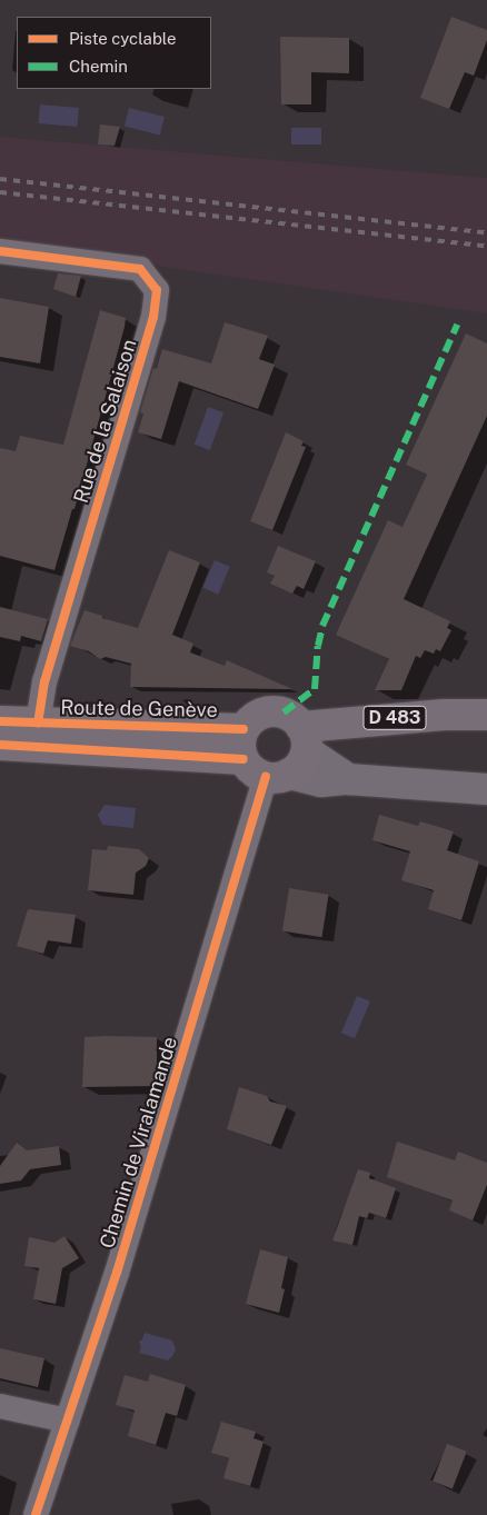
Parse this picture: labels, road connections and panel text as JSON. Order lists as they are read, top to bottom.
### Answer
{
  "streets": {
    "main road": ["Route de Genève", "D 483"],
    "street": ["Rue de la Salaison", "Chemin de Viralamande"]
  },
  "crossings": [
    ["Rue de la Salaison", "Route de Genève"],
    ["Route de Genève", "D 483"],
    ["Route de Genève", "Chemin de Viralamande"],
    ["D 483", "Chemin de Viralamande"]
  ],
  "legend": ["Piste cyclable", "Chemin"]
}
